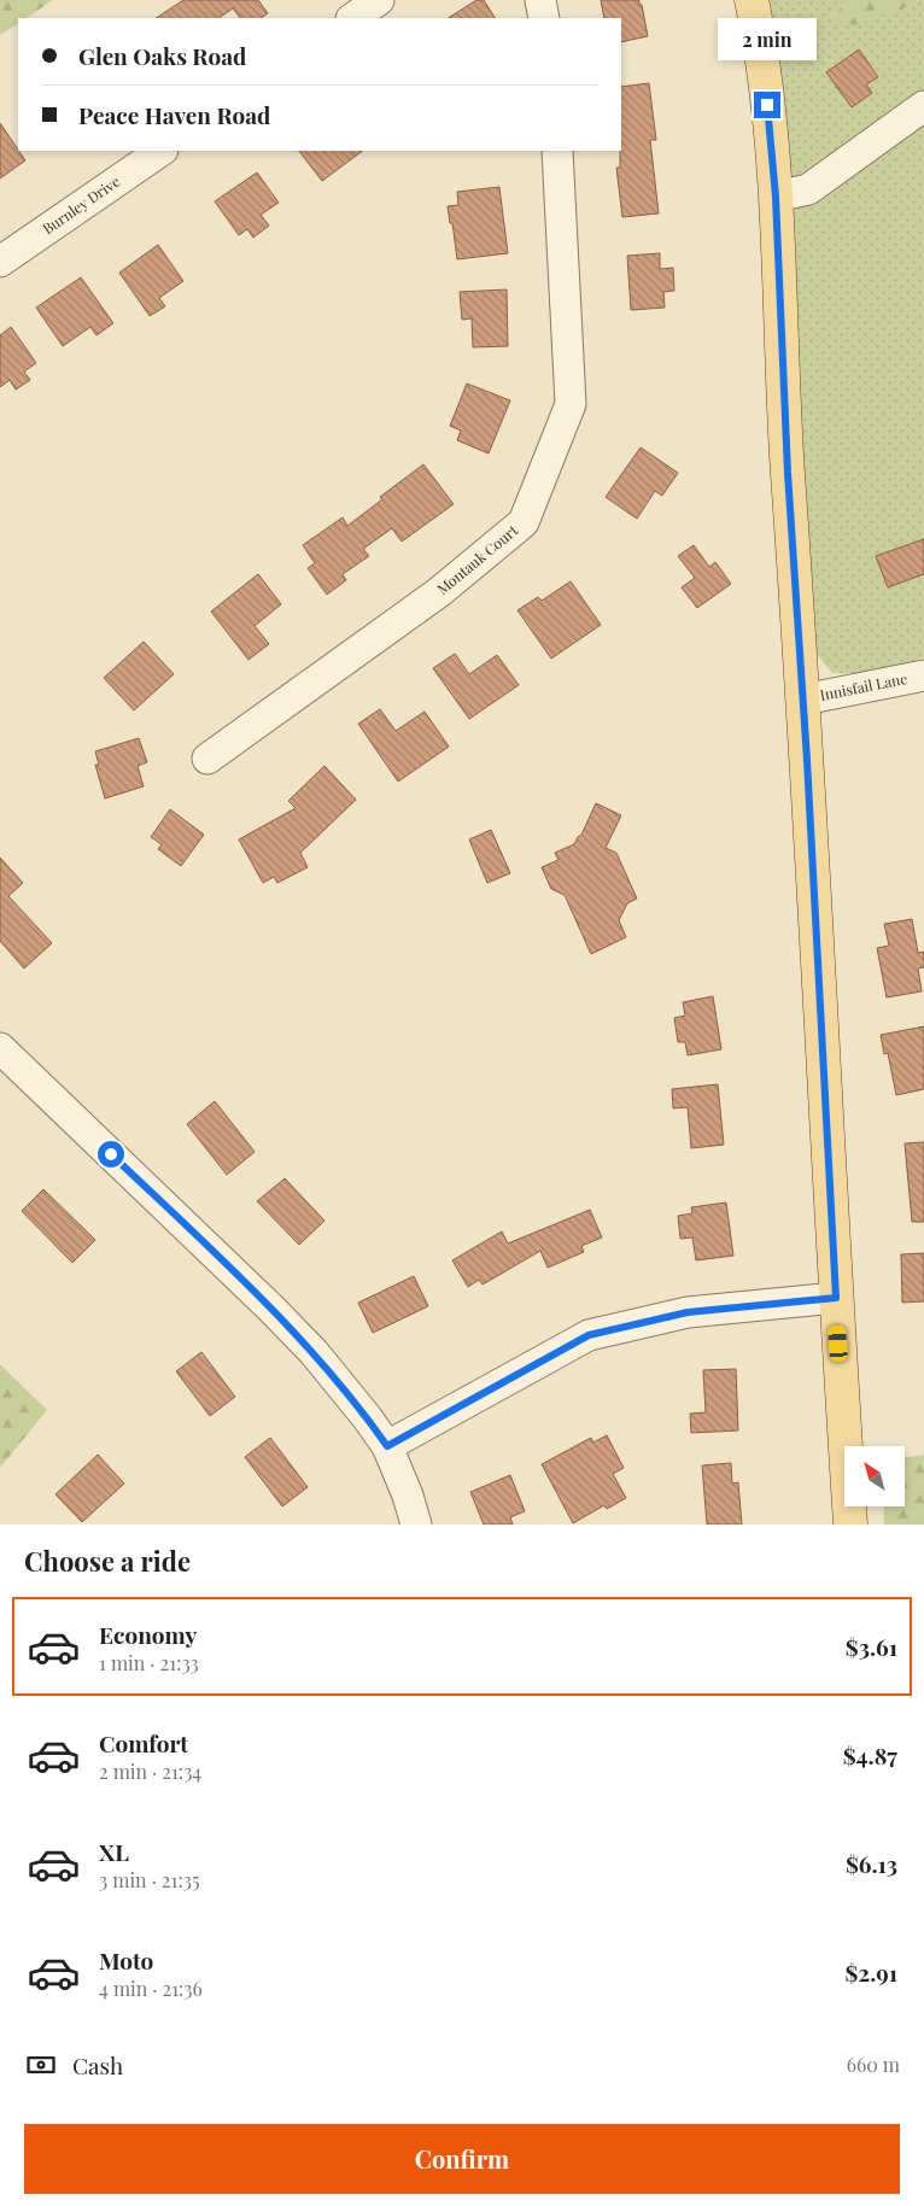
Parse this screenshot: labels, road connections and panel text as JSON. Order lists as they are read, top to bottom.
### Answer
{
  "streets": {
    "street": ["Burnley Drive", "Montauk Court", "Innisfail Lane"]
  },
  "north": "top left",
  "page": {
    "bubble": "2 min",
    "banner": ["Glen Oaks Road", "Peace Haven Road"],
    "heading": "Choose a ride",
    "list": [
      {
        "name": "Economy",
        "note": "1 min · 21:33",
        "value": "$3.61"
      },
      {
        "name": "Comfort",
        "note": "2 min · 21:34",
        "value": "$4.87"
      },
      {
        "name": "XL",
        "note": "3 min · 21:35",
        "value": "$6.13"
      },
      {
        "name": "Moto",
        "note": "4 min · 21:36",
        "value": "$2.91"
      }
    ],
    "pay": ["Cash", "660 m"],
    "buttons": "Confirm"
  }
}
